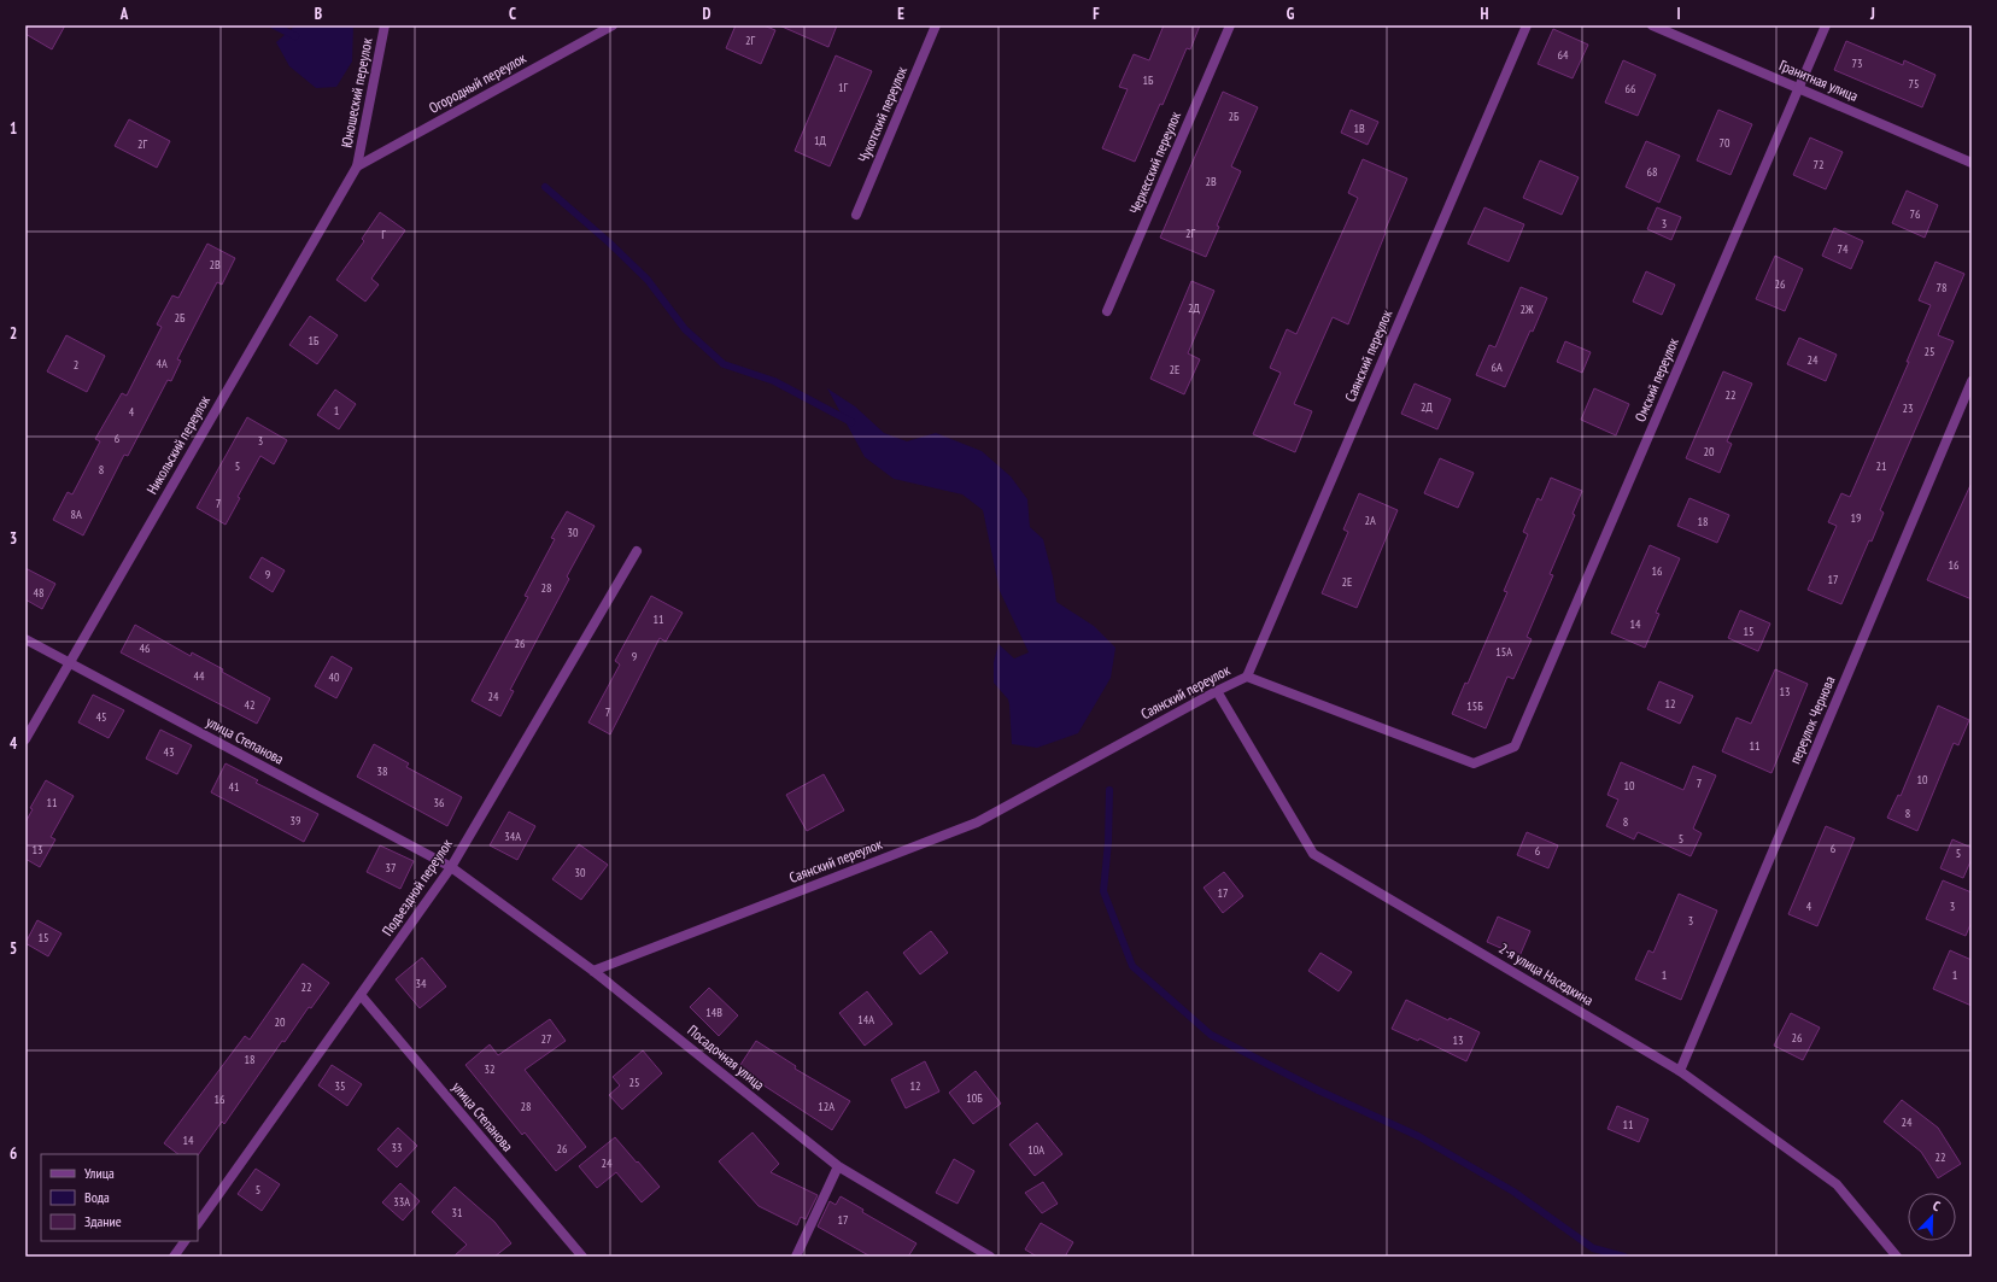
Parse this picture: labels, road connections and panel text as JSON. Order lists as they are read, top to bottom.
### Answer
{
  "streets": {
    "street": [
      "Гранитная улица",
      "Огородный переулок",
      "Юношеский переулок",
      "Чукотский переулок",
      "Черкесский переулок",
      "Саянский переулок",
      "Омский переулок",
      "Никольский переулок",
      "переулок Чернова",
      "улица Степанова",
      "Подъездной переулок",
      "2-я улица Наседкина",
      "Посадочная улица"
    ]
  },
  "crossings": [
    ["Гранитная улица", "Омский переулок"],
    ["Огородный переулок", "Юношеский переулок"],
    ["Огородный переулок", "Никольский переулок"],
    ["Юношеский переулок", "Никольский переулок"],
    ["Саянский переулок", "Омский переулок"],
    ["Саянский переулок", "2-я улица Наседкина"],
    ["Саянский переулок", "Посадочная улица"],
    ["Никольский переулок", "улица Степанова"],
    ["переулок Чернова", "2-я улица Наседкина"],
    ["улица Степанова", "Подъездной переулок"],
    ["улица Степанова", "Посадочная улица"],
    ["Подъездной переулок", "Посадочная улица"]
  ],
  "house_numbers": [
    "2Г",
    "64",
    "73",
    "1Б",
    "75",
    "1Г",
    "66",
    "2Б",
    "1В",
    "1Д",
    "70",
    "2Г",
    "72",
    "68",
    "2В",
    "76",
    "3",
    "2Г",
    "Г",
    "74",
    "2В",
    "26",
    "78",
    "2Д",
    "2Ж",
    "2Б",
    "1Б",
    "25",
    "24",
    "4А",
    "2",
    "6А",
    "2Е",
    "22",
    "2Д",
    "23",
    "1",
    "4",
    "6",
    "3",
    "20",
    "5",
    "21",
    "8",
    "7",
    "8А",
    "19",
    "2А",
    "18",
    "30",
    "16",
    "16",
    "9",
    "17",
    "2Е",
    "28",
    "48",
    "11",
    "14",
    "15",
    "26",
    "46",
    "15А",
    "9",
    "44",
    "40",
    "13",
    "24",
    "12",
    "42",
    "15Б",
    "7",
    "45",
    "11",
    "43",
    "38",
    "10",
    "7",
    "10",
    "41",
    "11",
    "36",
    "8",
    "39",
    "8",
    "34А",
    "5",
    "6",
    "13",
    "6",
    "5",
    "37",
    "30",
    "17",
    "4",
    "3",
    "3",
    "15",
    "1",
    "1",
    "34",
    "22",
    "14В",
    "14А",
    "20",
    "26",
    "27",
    "13",
    "18",
    "32",
    "25",
    "35",
    "12",
    "10Б",
    "16",
    "28",
    "12А",
    "24",
    "11",
    "14",
    "33",
    "26",
    "10А",
    "22",
    "24",
    "5",
    "33А",
    "31",
    "17"
  ],
  "legend": ["Улица", "Вода", "Здание"],
  "north": "top right",
  "grid": {
    "columns": [
      "A",
      "B",
      "C",
      "D",
      "E",
      "F",
      "G",
      "H",
      "I",
      "J"
    ],
    "rows": [
      "1",
      "2",
      "3",
      "4",
      "5",
      "6"
    ]
  }
}
